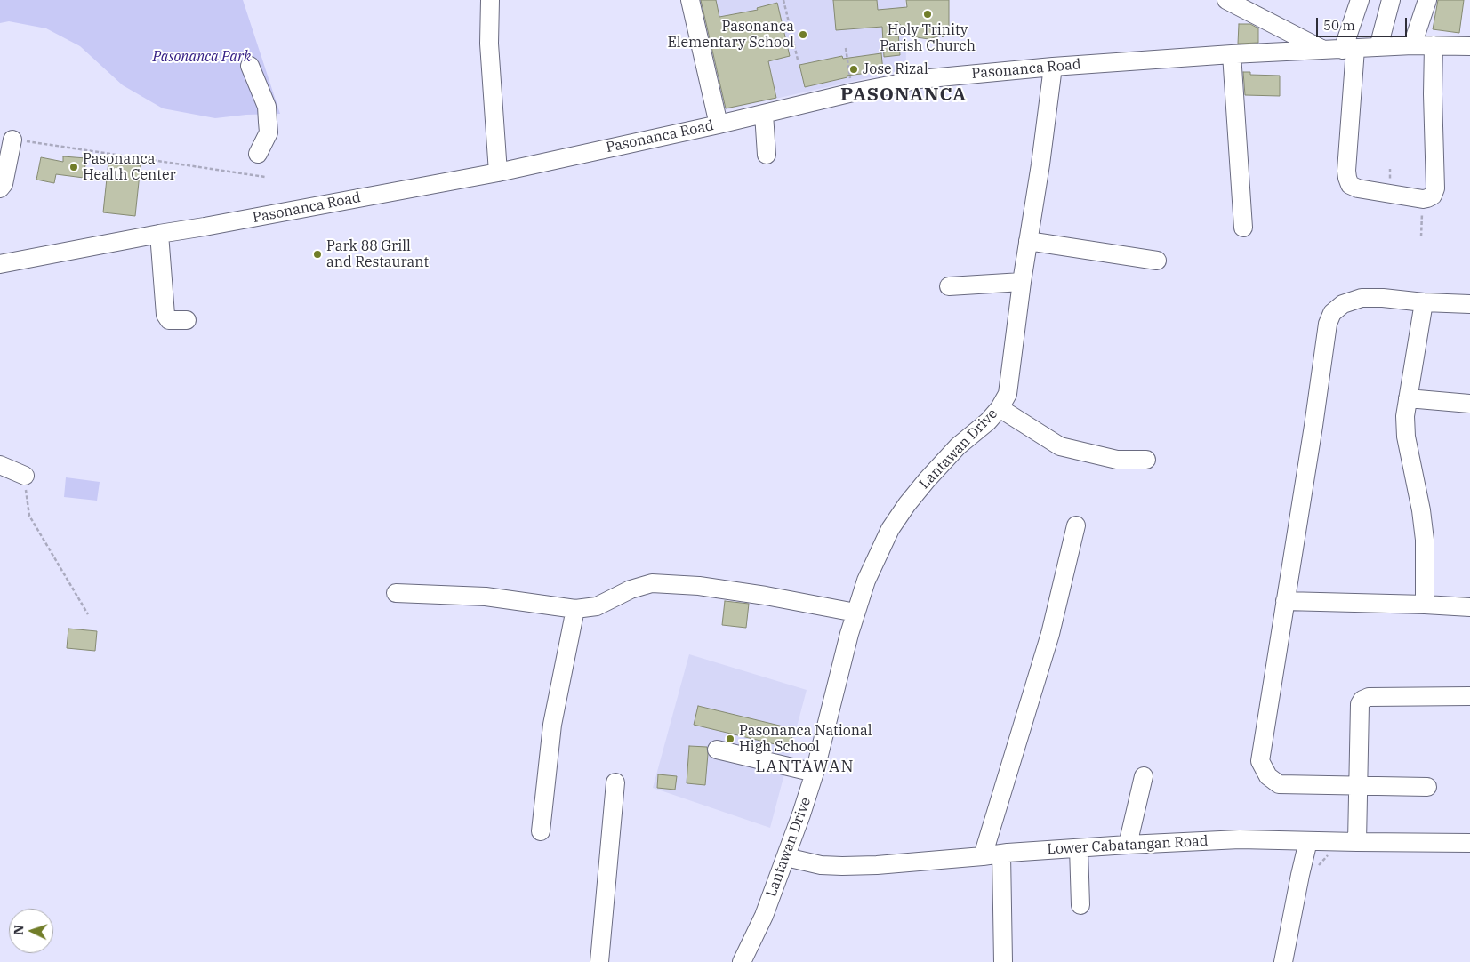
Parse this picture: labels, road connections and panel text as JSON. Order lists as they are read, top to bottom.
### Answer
{
  "streets": {
    "street": ["Pasonanca Road", "Lantawan Drive", "Lower Cabatangan Road"]
  },
  "crossings": [
    ["Pasonanca Road", "Lantawan Drive"],
    ["Lantawan Drive", "Lower Cabatangan Road"]
  ],
  "districts": ["PASONANCA", "LANTAWAN"],
  "parks": ["Pasonanca Park"],
  "places": [
    "Holy Trinity Parish Church",
    "Pasonanca Elementary School",
    "Jose Rizal",
    "Pasonanca Health Center",
    "Park 88 Grill and Restaurant",
    "Pasonanca National High School"
  ],
  "scale_bar": "50 m",
  "north": "left"
}
